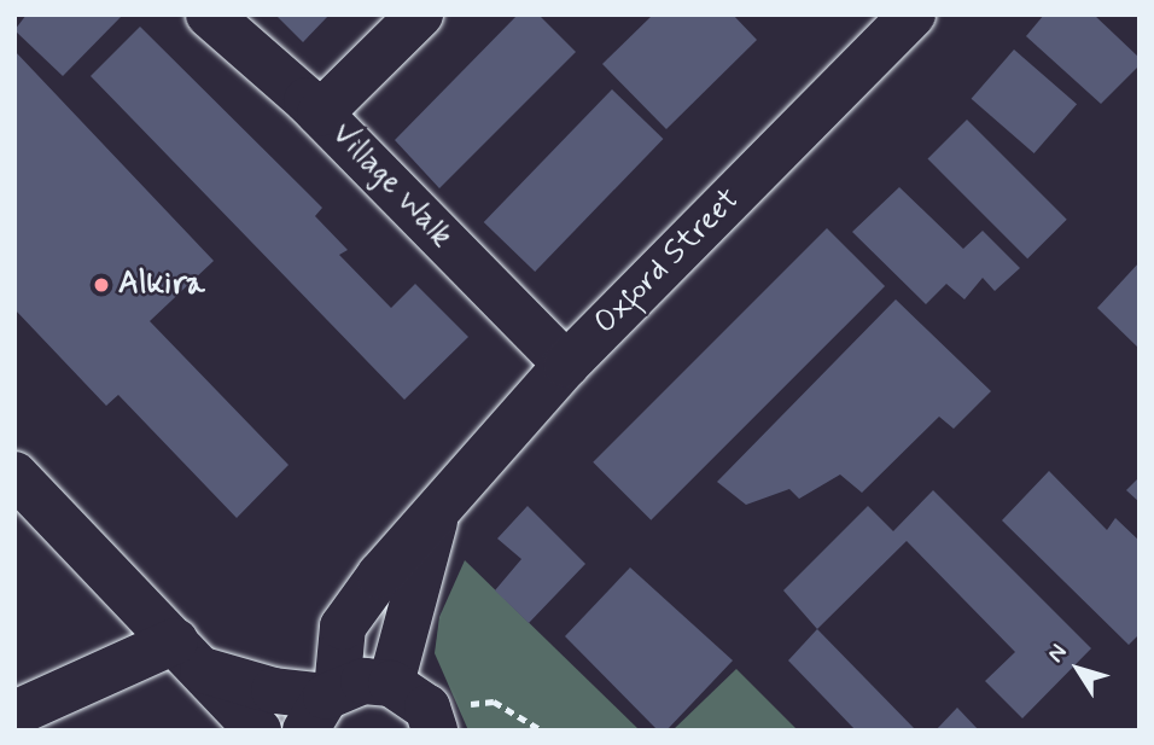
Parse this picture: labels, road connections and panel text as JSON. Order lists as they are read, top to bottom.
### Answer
{
  "streets": {
    "street": ["Village Walk", "Oxford Street"]
  },
  "crossings": [
    ["Village Walk", "Oxford Street"]
  ],
  "places": ["Alkira"],
  "north": "top left"
}
